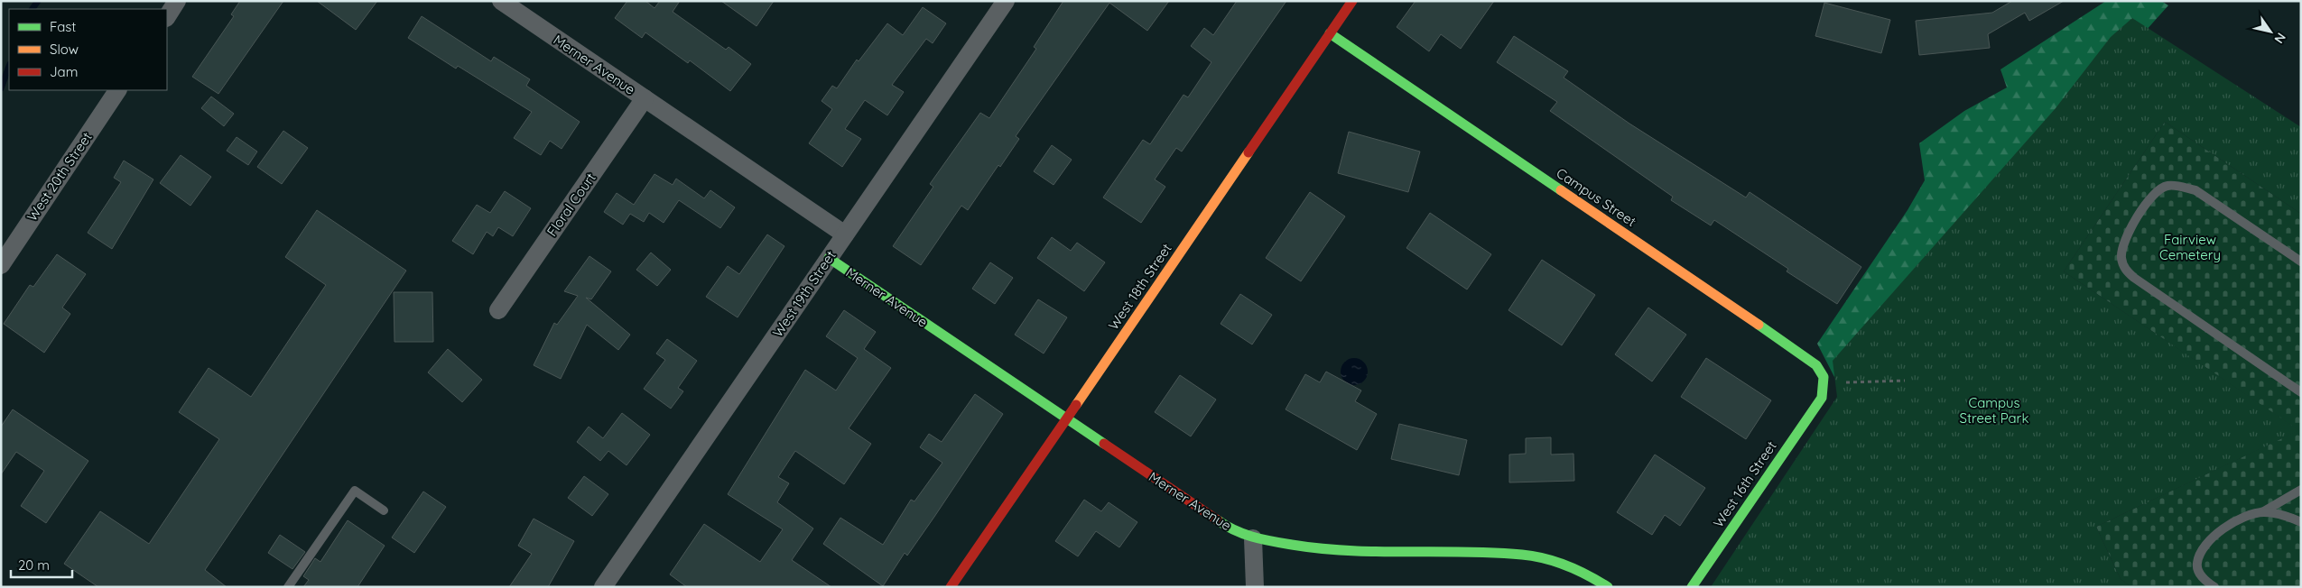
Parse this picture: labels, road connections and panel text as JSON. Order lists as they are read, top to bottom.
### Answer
{
  "streets": {
    "street": [
      "Merner Avenue",
      "West 20th Street",
      "Campus Street",
      "Floral Court",
      "West 18th Street",
      "West 19th Street",
      "West 16th Street"
    ]
  },
  "crossings": [
    ["Merner Avenue", "Floral Court"],
    ["Merner Avenue", "West 18th Street"],
    ["Merner Avenue", "West 19th Street"],
    ["Campus Street", "West 18th Street"],
    ["Campus Street", "West 16th Street"]
  ],
  "parks": ["Fairview Cemetery", "Campus Street Park"],
  "legend": ["Fast", "Slow", "Jam"],
  "scale_bar": "20 m",
  "north": "bottom right"
}
